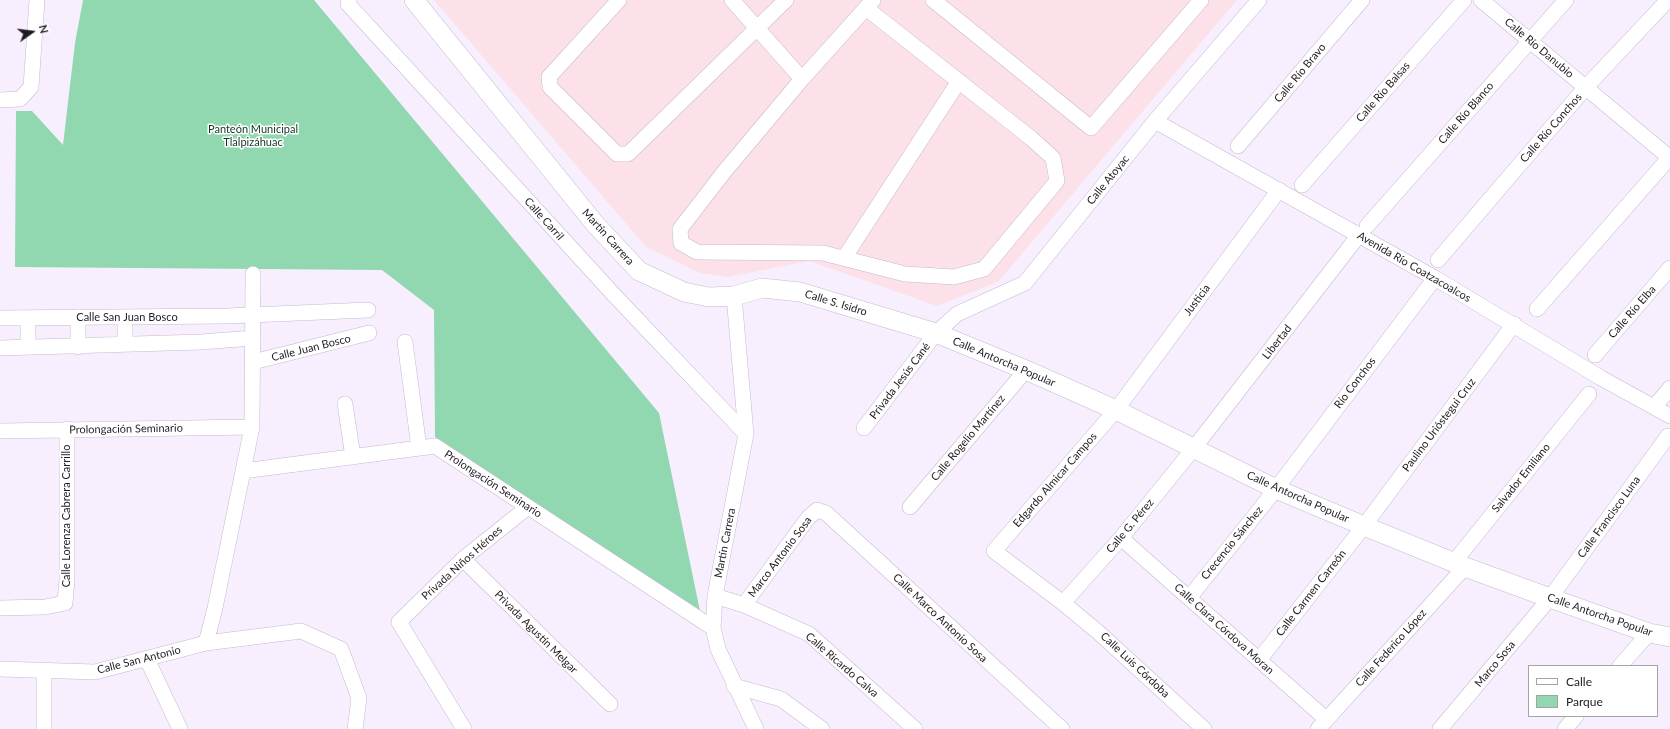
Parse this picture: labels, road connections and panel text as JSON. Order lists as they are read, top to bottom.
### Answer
{
  "streets": {
    "main road": ["Martín Carrera", "Calle S. Isidro", "Calle Antorcha Popular"],
    "street": [
      "Calle Río Danubio",
      "Calle Río Bravo",
      "Calle Río Balsas",
      "Calle Río Blanco",
      "Calle Río Conchos",
      "Calle Atoyac",
      "Calle Carril",
      "Avenida Río Coatzacoalcos",
      "Justicia",
      "Calle Río Elba",
      "Calle San Juan Bosco",
      "Libertad",
      "Calle Juan Bosco",
      "Privada Jesús Cané",
      "Río Conchos",
      "Paulino Urióstegui Cruz",
      "Prolongación Seminario",
      "Calle Rogelio Martínez",
      "Salvador Emiliano",
      "Edgardo Almicar Campos",
      "Calle Lorenza Cabrera Carrillo",
      "Calle Francisco Luna",
      "Calle G. Pérez",
      "Crecencio Sánchez",
      "Marco Antonio Sosa",
      "Privada Niños Héroes",
      "Calle Carmen Carreón",
      "Calle Marco Antonio Sosa",
      "Calle Clara Córdova Moran",
      "Privada Agustín Melgar",
      "Calle Federico López",
      "Calle San Antonio",
      "Marco Sosa",
      "Calle Ricardo Calva",
      "Calle Luis Córdoba"
    ]
  },
  "crossings": [
    ["Calle Río Danubio", "Calle Río Blanco"],
    ["Calle Río Danubio", "Calle Río Conchos"],
    ["Calle Río Blanco", "Avenida Río Coatzacoalcos"],
    ["Calle Río Blanco", "Libertad"],
    ["Calle Atoyac", "Avenida Río Coatzacoalcos"],
    ["Calle Atoyac", "Calle S. Isidro"],
    ["Calle Atoyac", "Calle Antorcha Popular"],
    ["Calle Atoyac", "Privada Jesús Cané"],
    ["Calle Carril", "Martín Carrera"],
    ["Martín Carrera", "Calle S. Isidro"],
    ["Martín Carrera", "Prolongación Seminario"],
    ["Martín Carrera", "Calle Ricardo Calva"],
    ["Avenida Río Coatzacoalcos", "Justicia"],
    ["Avenida Río Coatzacoalcos", "Libertad"],
    ["Avenida Río Coatzacoalcos", "Río Conchos"],
    ["Avenida Río Coatzacoalcos", "Paulino Urióstegui Cruz"],
    ["Justicia", "Calle Antorcha Popular"],
    ["Justicia", "Edgardo Almicar Campos"],
    ["Calle S. Isidro", "Calle Antorcha Popular"],
    ["Calle S. Isidro", "Privada Jesús Cané"],
    ["Libertad", "Calle Antorcha Popular"],
    ["Libertad", "Calle G. Pérez"],
    ["Calle Antorcha Popular", "Privada Jesús Cané"],
    ["Calle Antorcha Popular", "Río Conchos"],
    ["Calle Antorcha Popular", "Paulino Urióstegui Cruz"],
    ["Calle Antorcha Popular", "Calle Rogelio Martínez"],
    ["Calle Antorcha Popular", "Salvador Emiliano"],
    ["Calle Antorcha Popular", "Edgardo Almicar Campos"],
    ["Calle Antorcha Popular", "Calle Francisco Luna"],
    ["Calle Antorcha Popular", "Calle G. Pérez"],
    ["Calle Antorcha Popular", "Crecencio Sánchez"],
    ["Calle Antorcha Popular", "Calle Carmen Carreón"],
    ["Calle Antorcha Popular", "Calle Federico López"],
    ["Calle Antorcha Popular", "Marco Sosa"],
    ["Río Conchos", "Crecencio Sánchez"],
    ["Paulino Urióstegui Cruz", "Calle Carmen Carreón"],
    ["Prolongación Seminario", "Calle Lorenza Cabrera Carrillo"],
    ["Prolongación Seminario", "Privada Niños Héroes"],
    ["Salvador Emiliano", "Calle Federico López"],
    ["Edgardo Almicar Campos", "Calle Luis Córdoba"],
    ["Calle Francisco Luna", "Marco Sosa"],
    ["Calle G. Pérez", "Calle Clara Córdova Moran"],
    ["Calle G. Pérez", "Calle Luis Córdoba"],
    ["Crecencio Sánchez", "Calle Clara Córdova Moran"],
    ["Marco Antonio Sosa", "Calle Marco Antonio Sosa"],
    ["Marco Antonio Sosa", "Calle Ricardo Calva"],
    ["Privada Niños Héroes", "Privada Agustín Melgar"],
    ["Calle Carmen Carreón", "Calle Clara Córdova Moran"],
    ["Calle Clara Córdova Moran", "Calle Federico López"]
  ],
  "parks": ["Panteón Municipal Tlalpizáhuac"],
  "legend": ["Calle", "Parque"],
  "north": "right"
}
